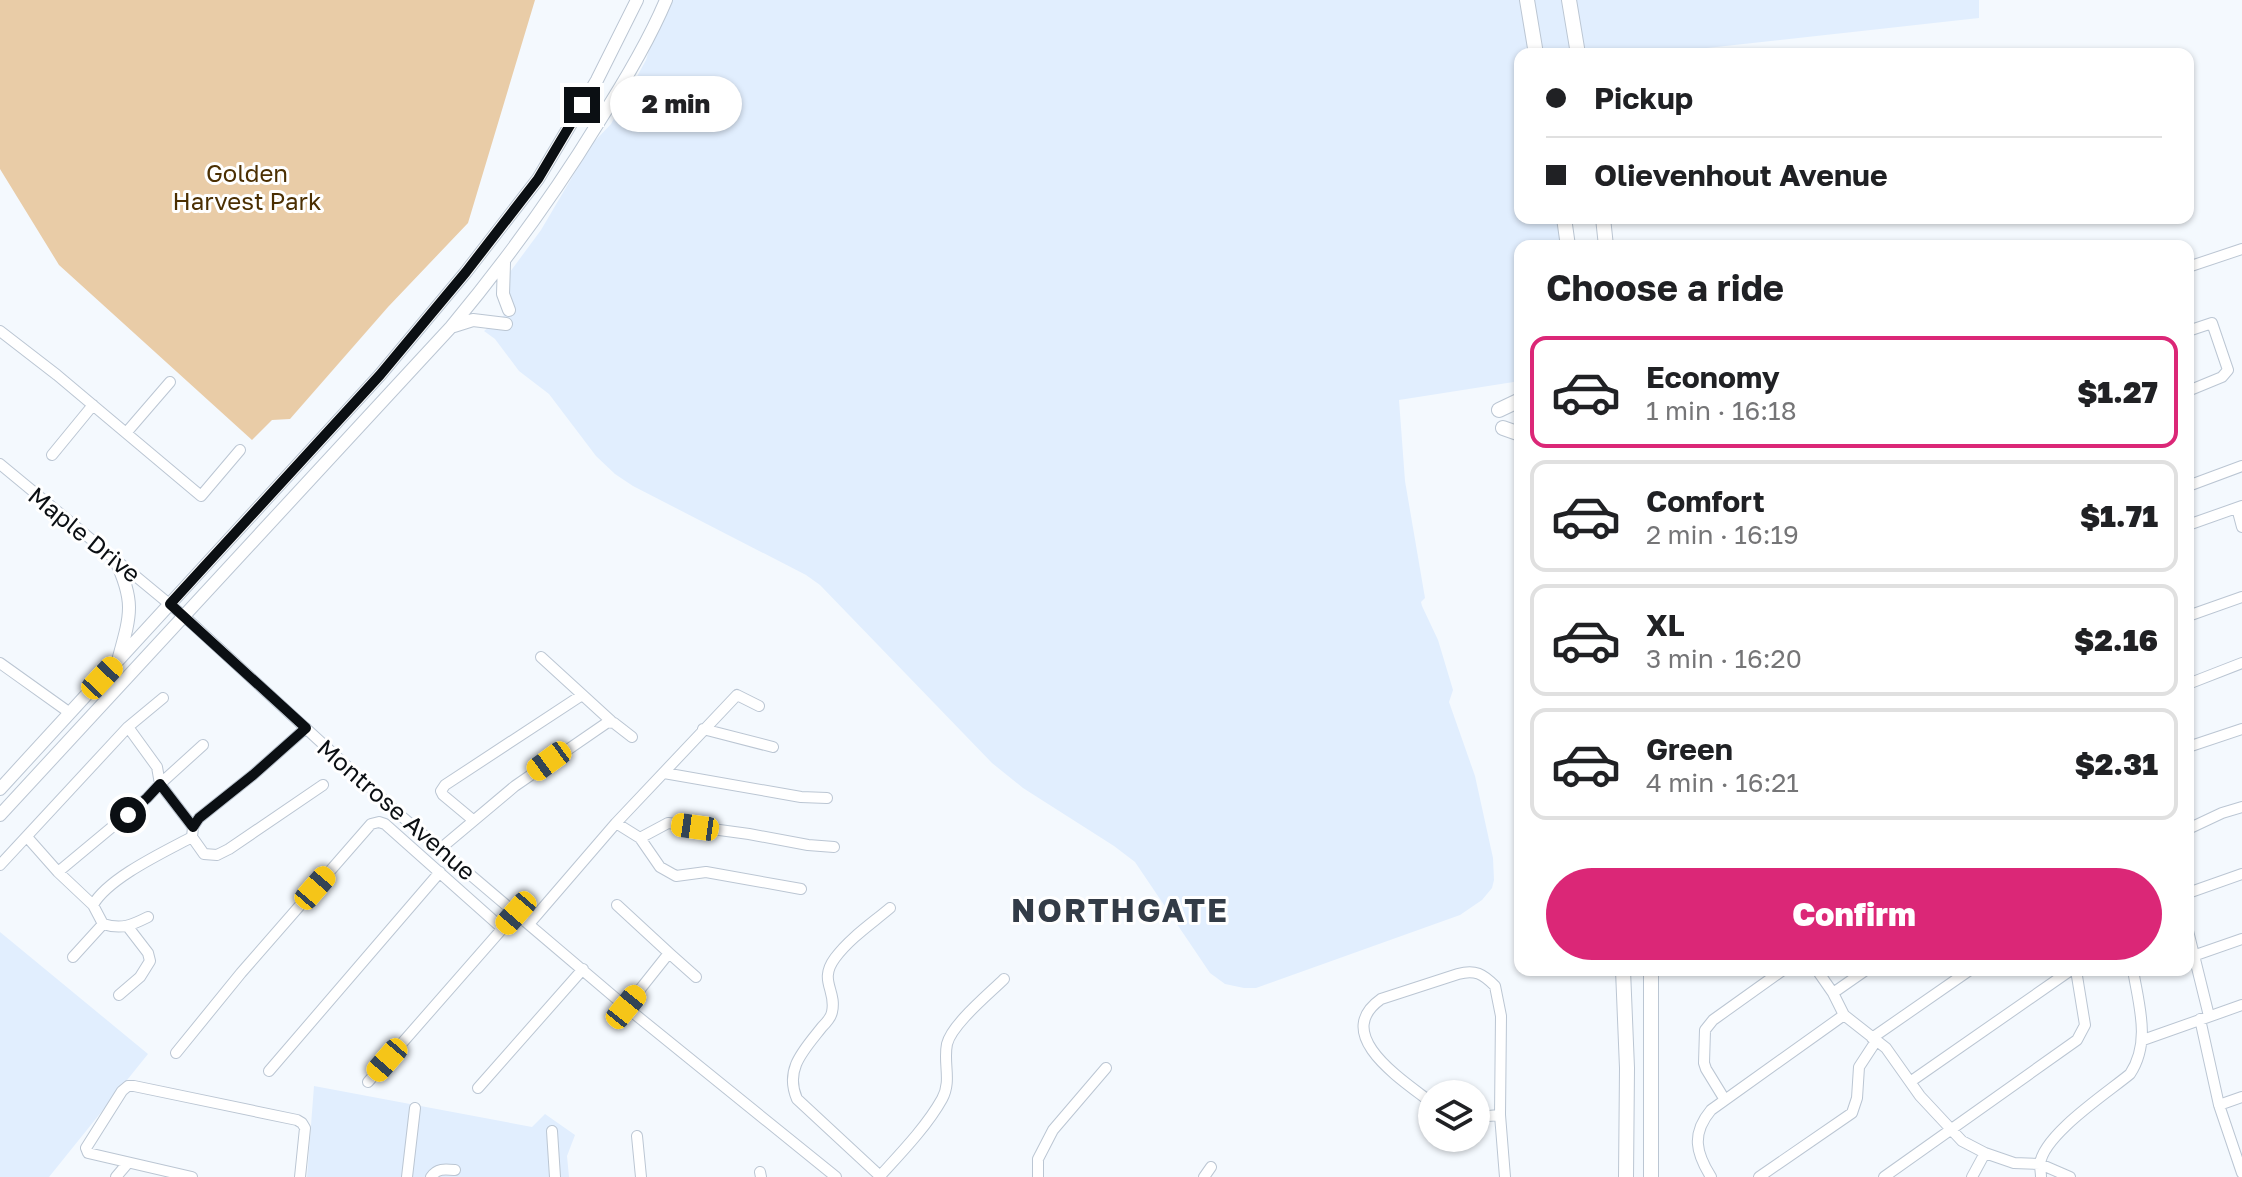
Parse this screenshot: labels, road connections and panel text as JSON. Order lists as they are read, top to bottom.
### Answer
{
  "streets": {
    "street": ["Maple Drive", "Montrose Avenue"]
  },
  "crossings": [
    ["Maple Drive", "Montrose Avenue"]
  ],
  "districts": ["NORTHGATE"],
  "parks": ["Golden Harvest Park"],
  "page": {
    "banner": ["Pickup", "Olievenhout Avenue"],
    "bubble": "2 min",
    "heading": "Choose a ride",
    "list": [
      {
        "name": "Economy",
        "note": "1 min · 16:18",
        "value": "$1.27"
      },
      {
        "name": "Comfort",
        "note": "2 min · 16:19",
        "value": "$1.71"
      },
      {
        "name": "XL",
        "note": "3 min · 16:20",
        "value": "$2.16"
      },
      {
        "name": "Green",
        "note": "4 min · 16:21",
        "value": "$2.31"
      }
    ],
    "buttons": "Confirm"
  }
}
